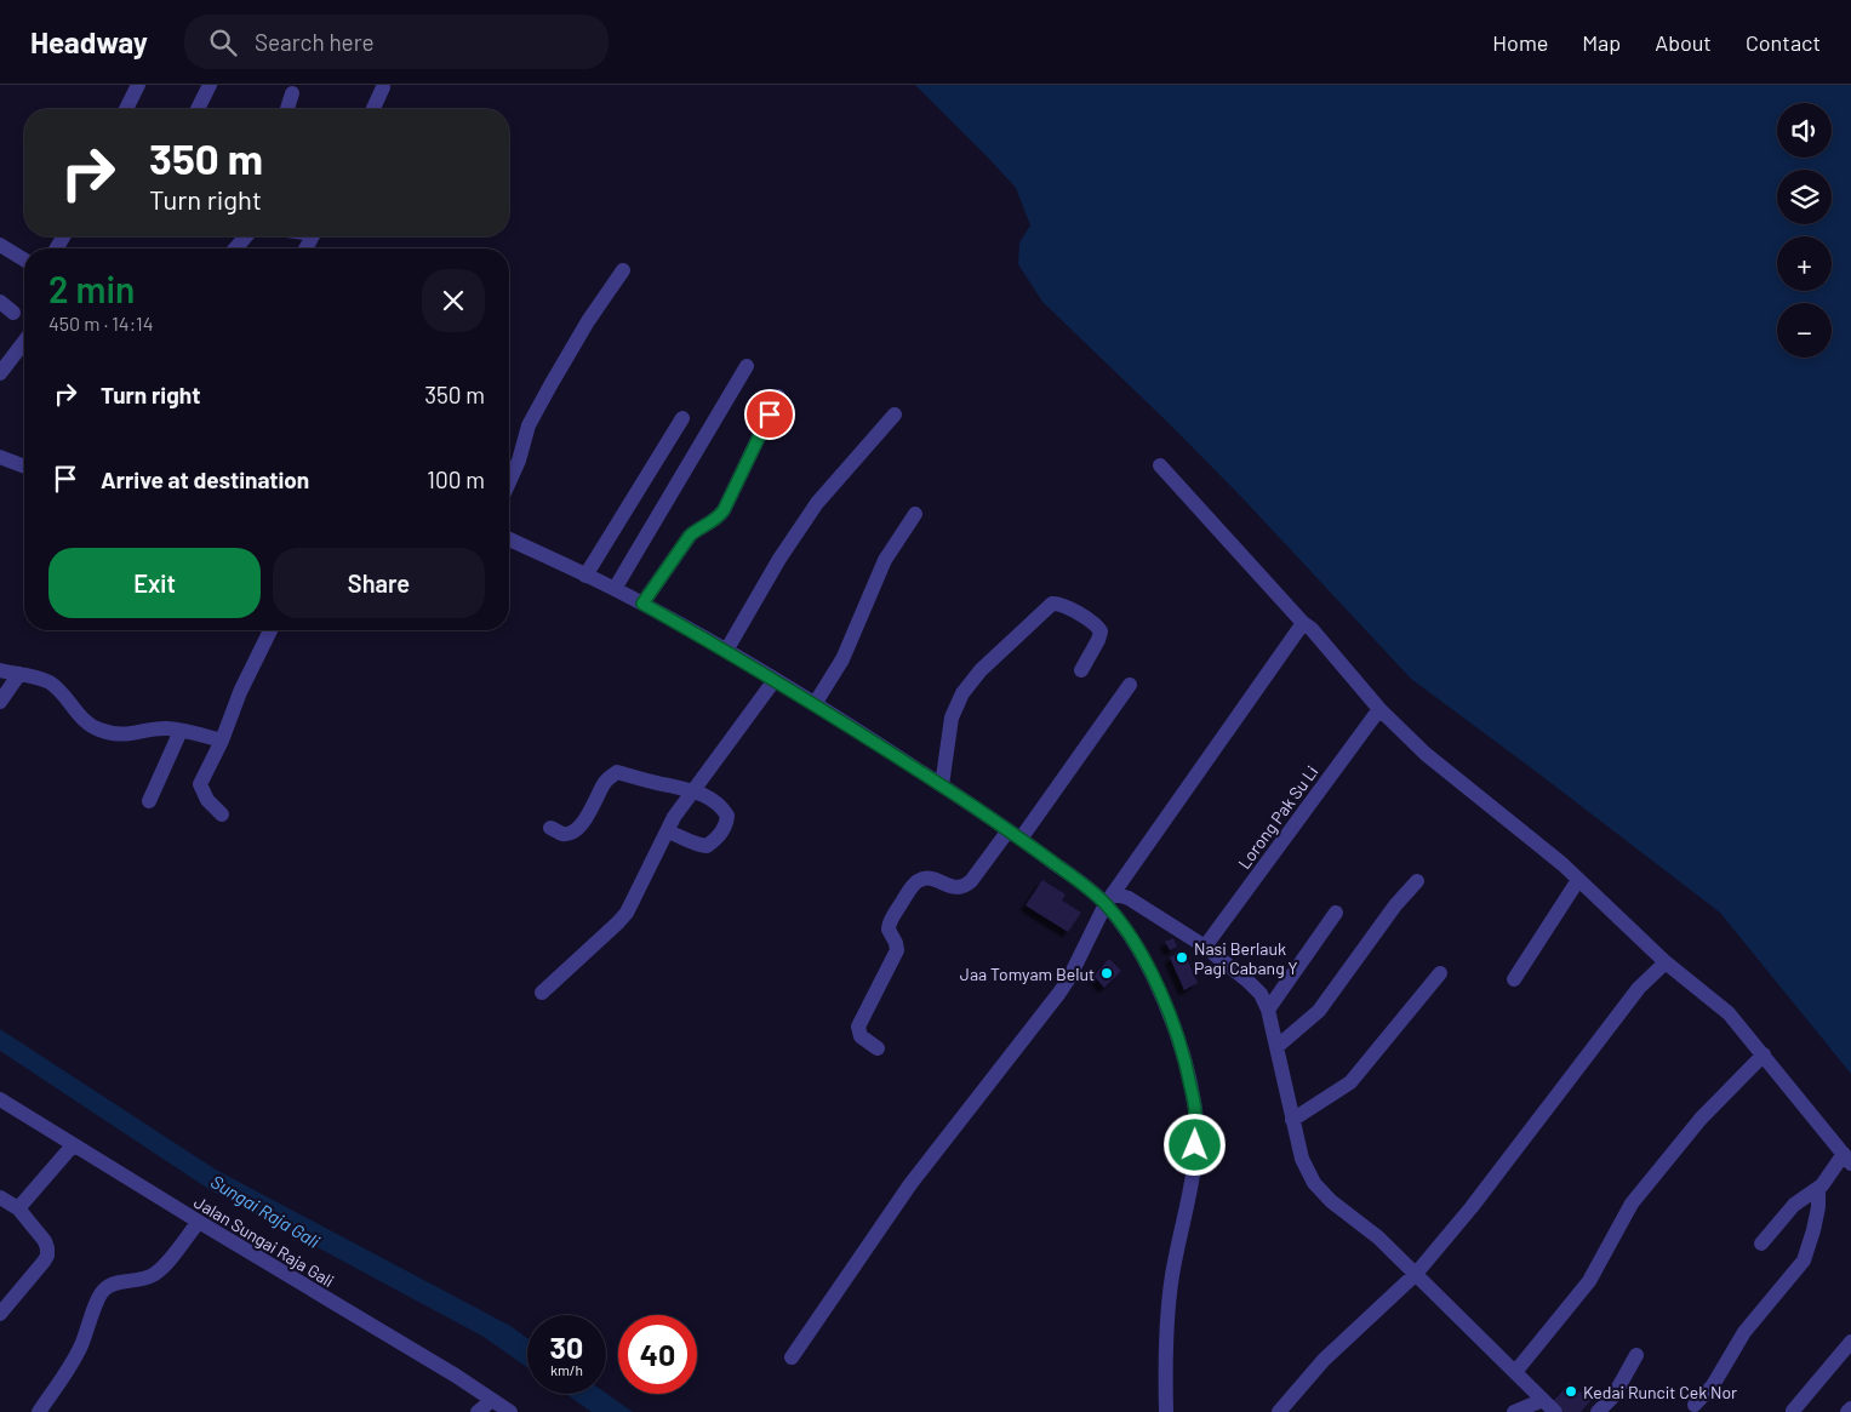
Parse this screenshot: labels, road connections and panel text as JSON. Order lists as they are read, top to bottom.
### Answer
{
  "streets": {
    "street": ["Lorong Pak Su Li", "Jalan Sungai Raja Gali"]
  },
  "water": ["Sungai Raja Gali"],
  "places": ["Nasi Berlauk Pagi Cabang Y", "Jaa Tomyam Belut", "Kedai Runcit Cek Nor"],
  "page": {
    "header": "Headway",
    "search": "Search here",
    "nav": [
      "Home",
      "Map",
      "About",
      "Contact"
    ],
    "map_buttons": ["+", "−"],
    "turn": ["350 m", "Turn right"],
    "heading": ["2 min", "450 m · 14:14"],
    "list": [
      {
        "name": "Turn right",
        "value": "350 m"
      },
      {
        "name": "Arrive at destination",
        "value": "100 m"
      }
    ],
    "buttons": ["Exit", "Share"],
    "speed": "30 km/h",
    "limit": "40"
  }
}
